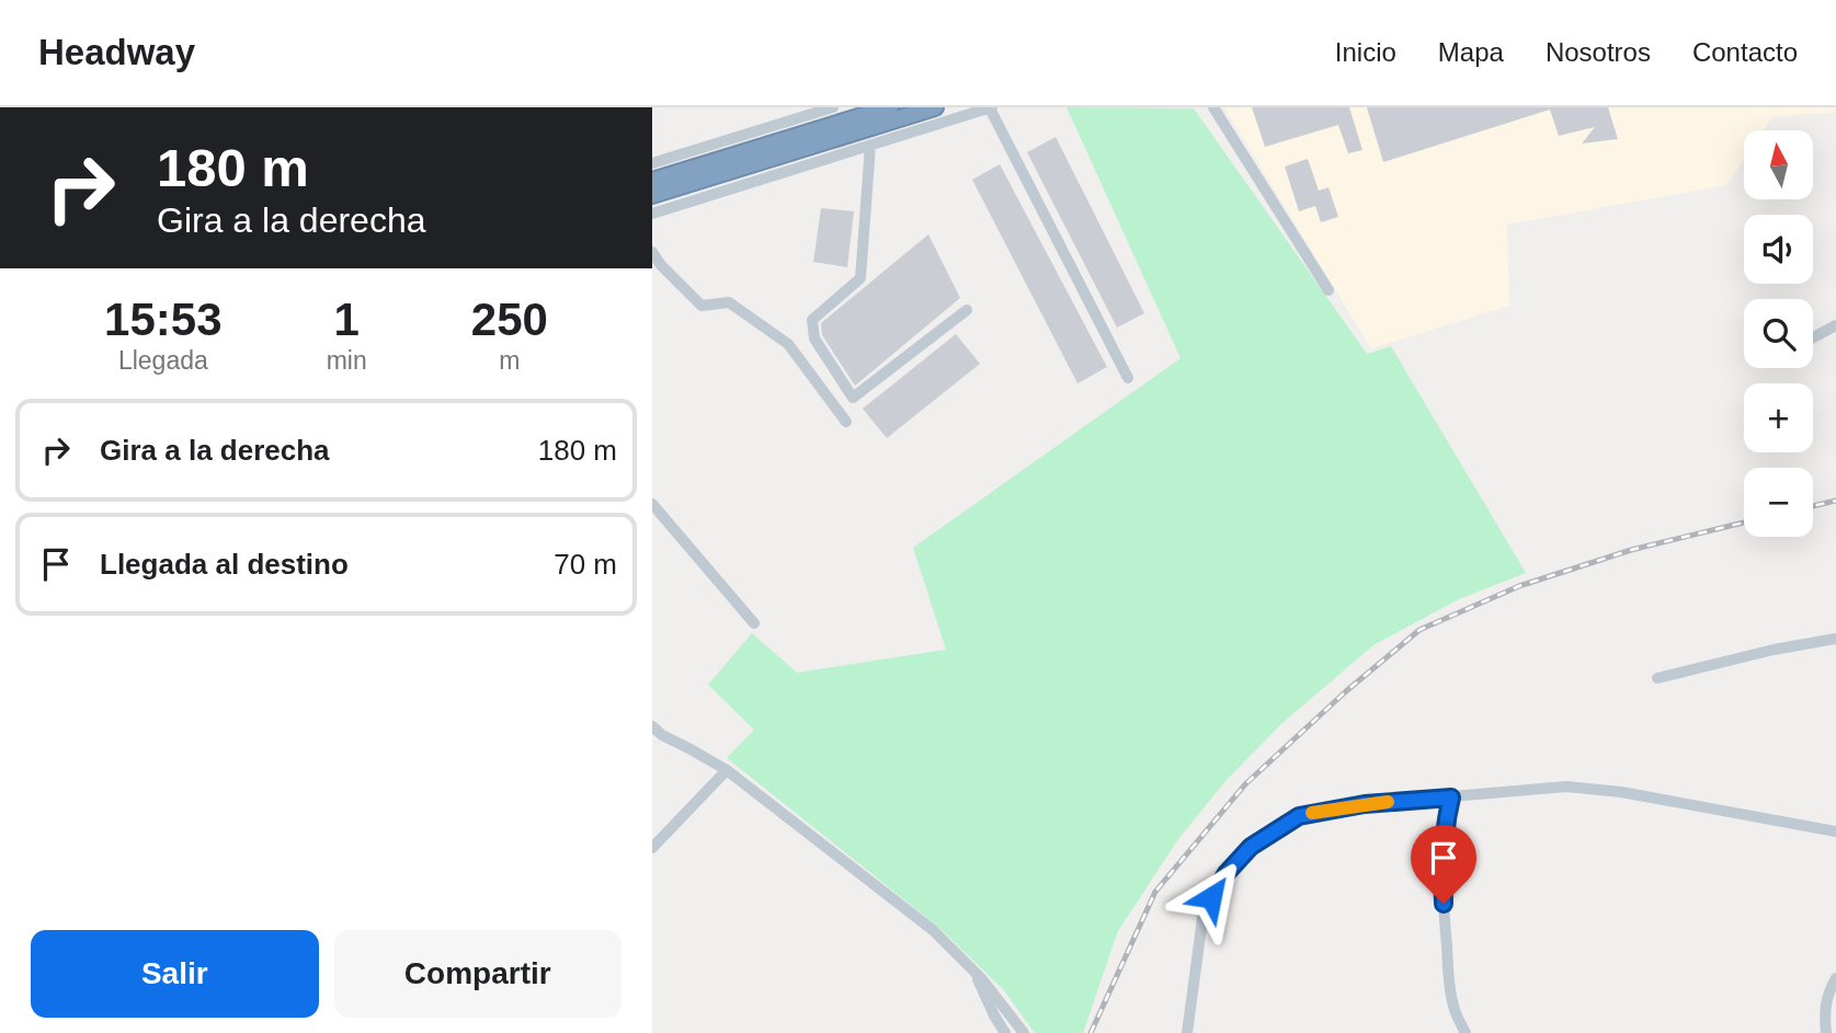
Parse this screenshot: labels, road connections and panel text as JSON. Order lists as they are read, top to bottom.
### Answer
{
  "north": "top",
  "page": {
    "header": "Headway",
    "nav": [
      "Inicio",
      "Mapa",
      "Nosotros",
      "Contacto"
    ],
    "turn": ["180 m", "Gira a la derecha"],
    "map_buttons": ["+", "−"],
    "eta": [
      "15:53",
      "Llegada",
      "1",
      "min",
      "250",
      "m"
    ],
    "list": [
      {
        "name": "Gira a la derecha",
        "value": "180 m"
      },
      {
        "name": "Llegada al destino",
        "value": "70 m"
      }
    ],
    "buttons": ["Salir", "Compartir"]
  }
}
